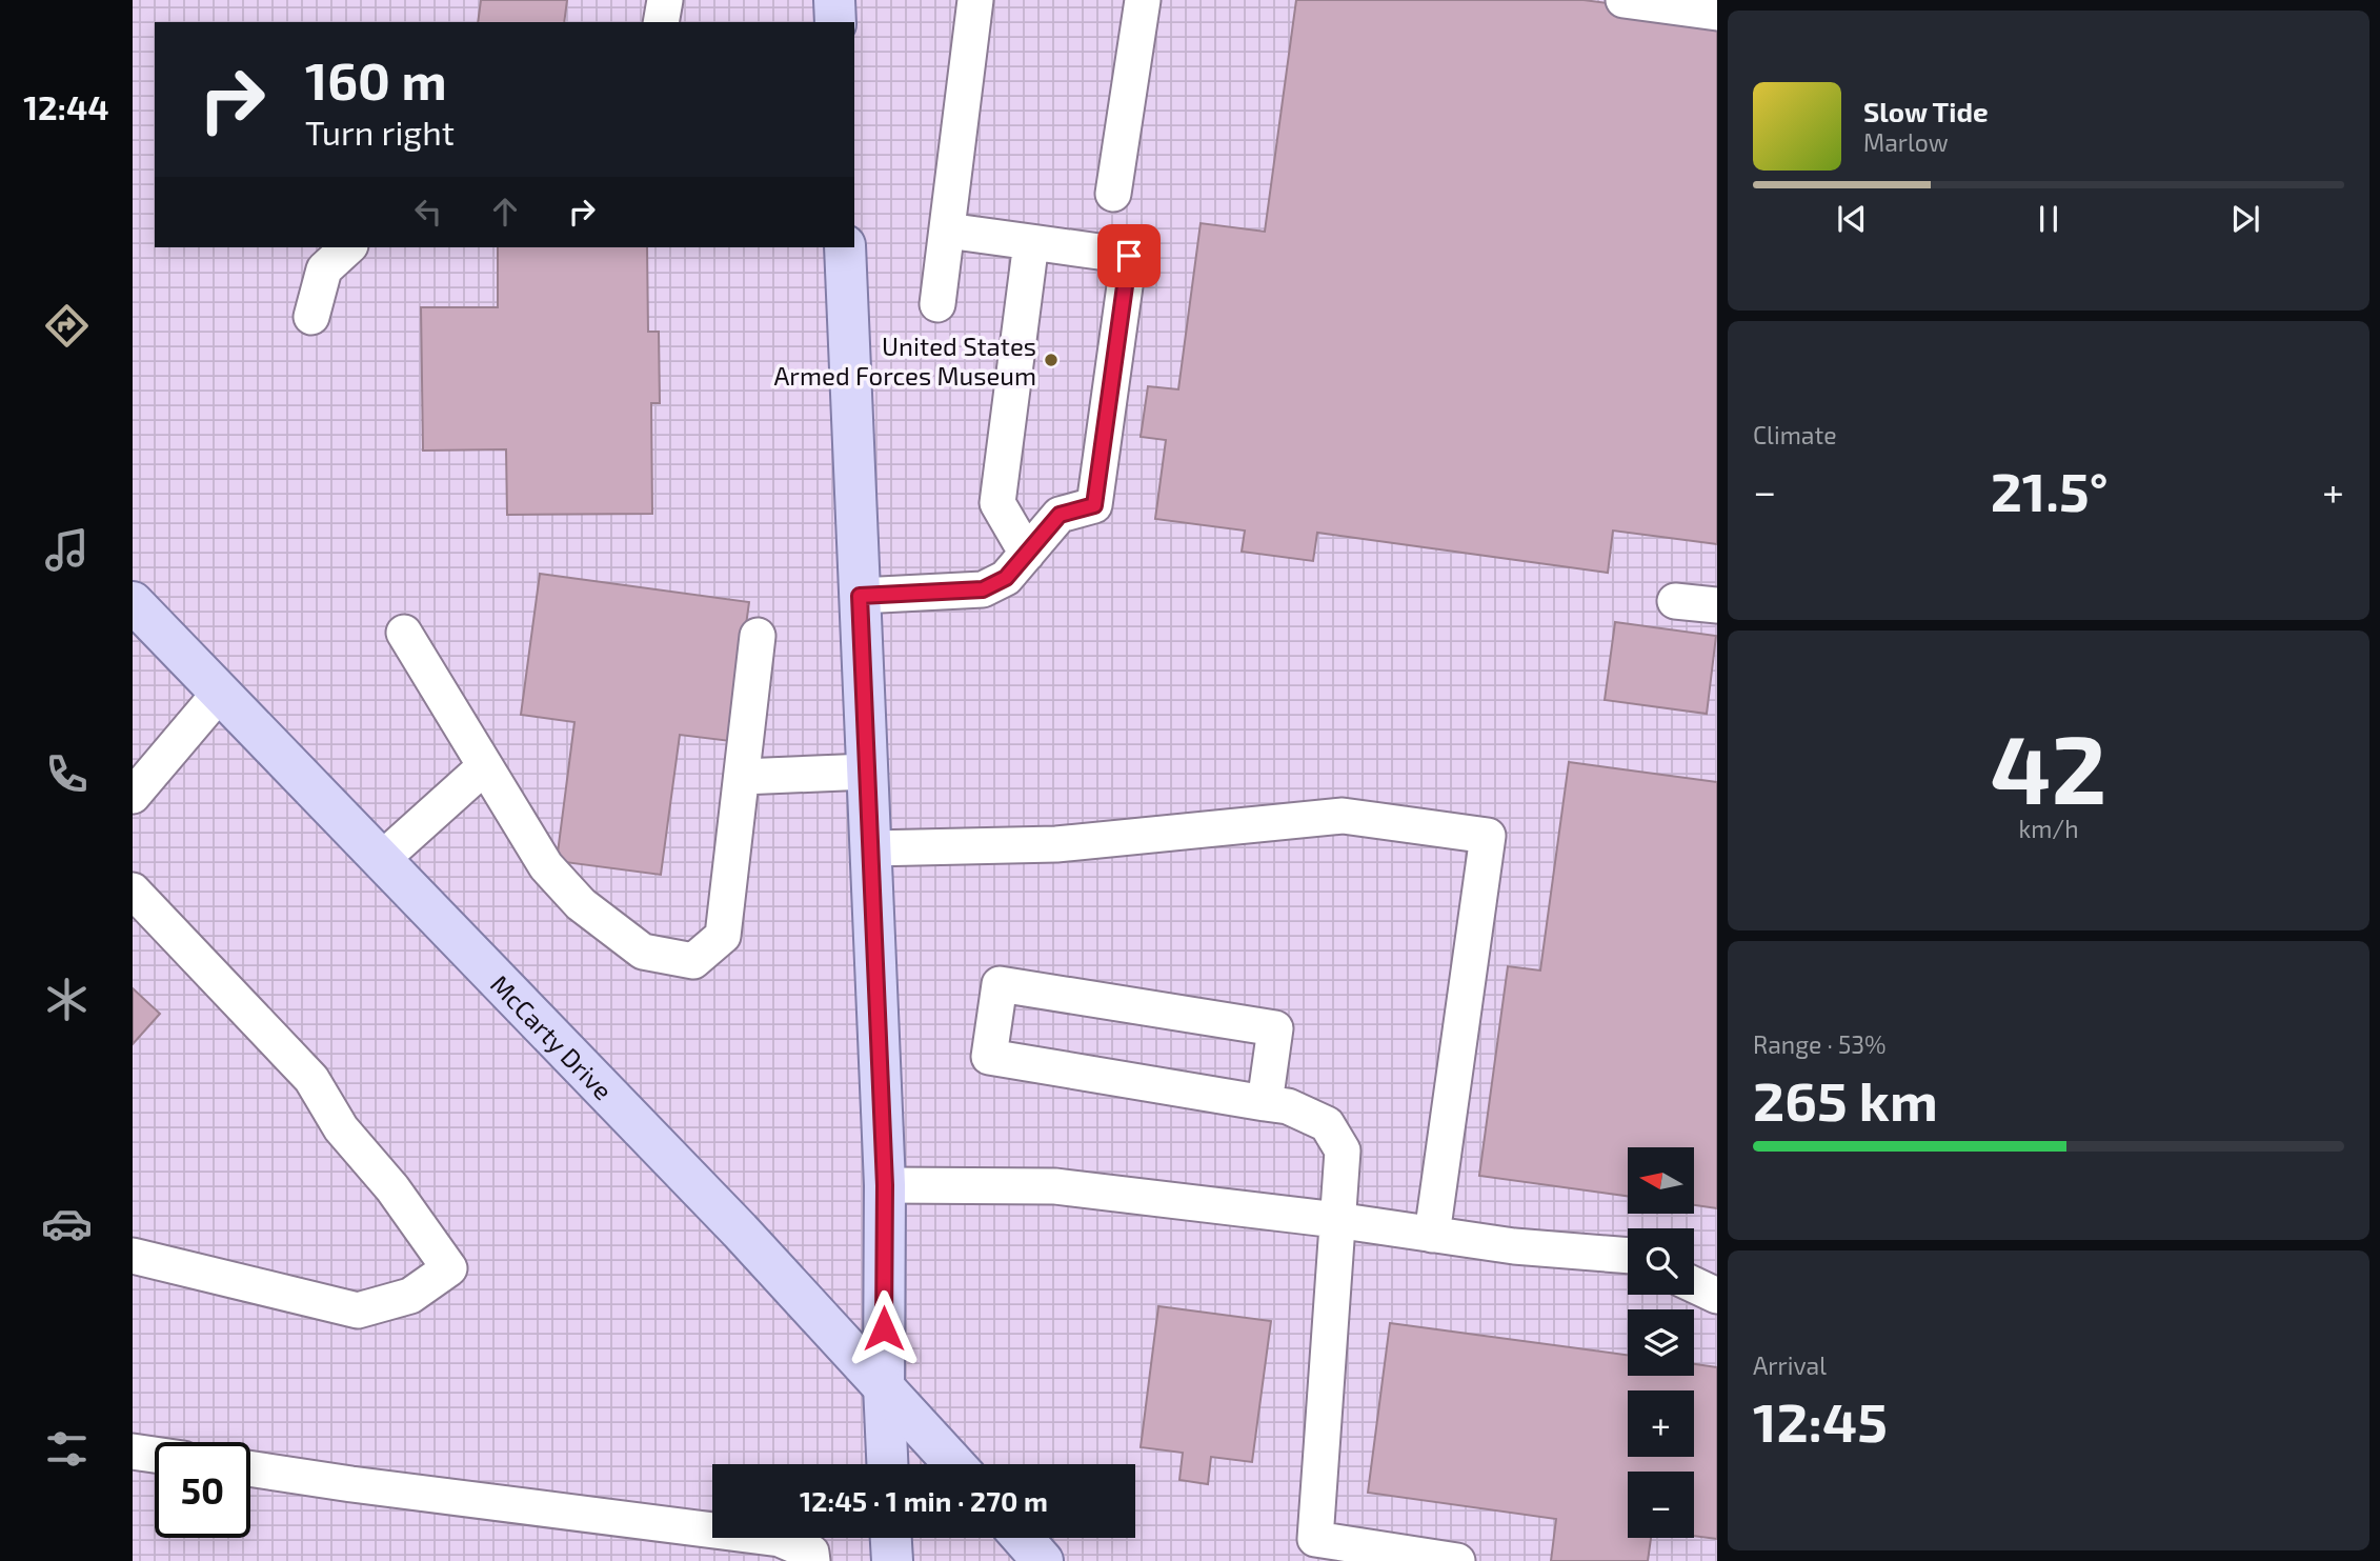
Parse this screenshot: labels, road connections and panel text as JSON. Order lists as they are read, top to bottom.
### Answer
{
  "streets": {
    "main road": ["McCarty Drive"]
  },
  "places": ["United States Armed Forces Museum"],
  "north": "left",
  "page": {
    "tabs": "12:44",
    "turn": ["160 m", "Turn right"],
    "song": ["Slow Tide", "Marlow"],
    "tile": [
      "Climate",
      ["42", "km/h"],
      ["Range · 53%", "265 km"],
      ["Arrival", "12:45"]
    ],
    "heat": ["−", "21.5°", "+"],
    "map_buttons": ["+", "−"],
    "limit": "50",
    "trip": "12:45 · 1 min · 270 m"
  }
}
